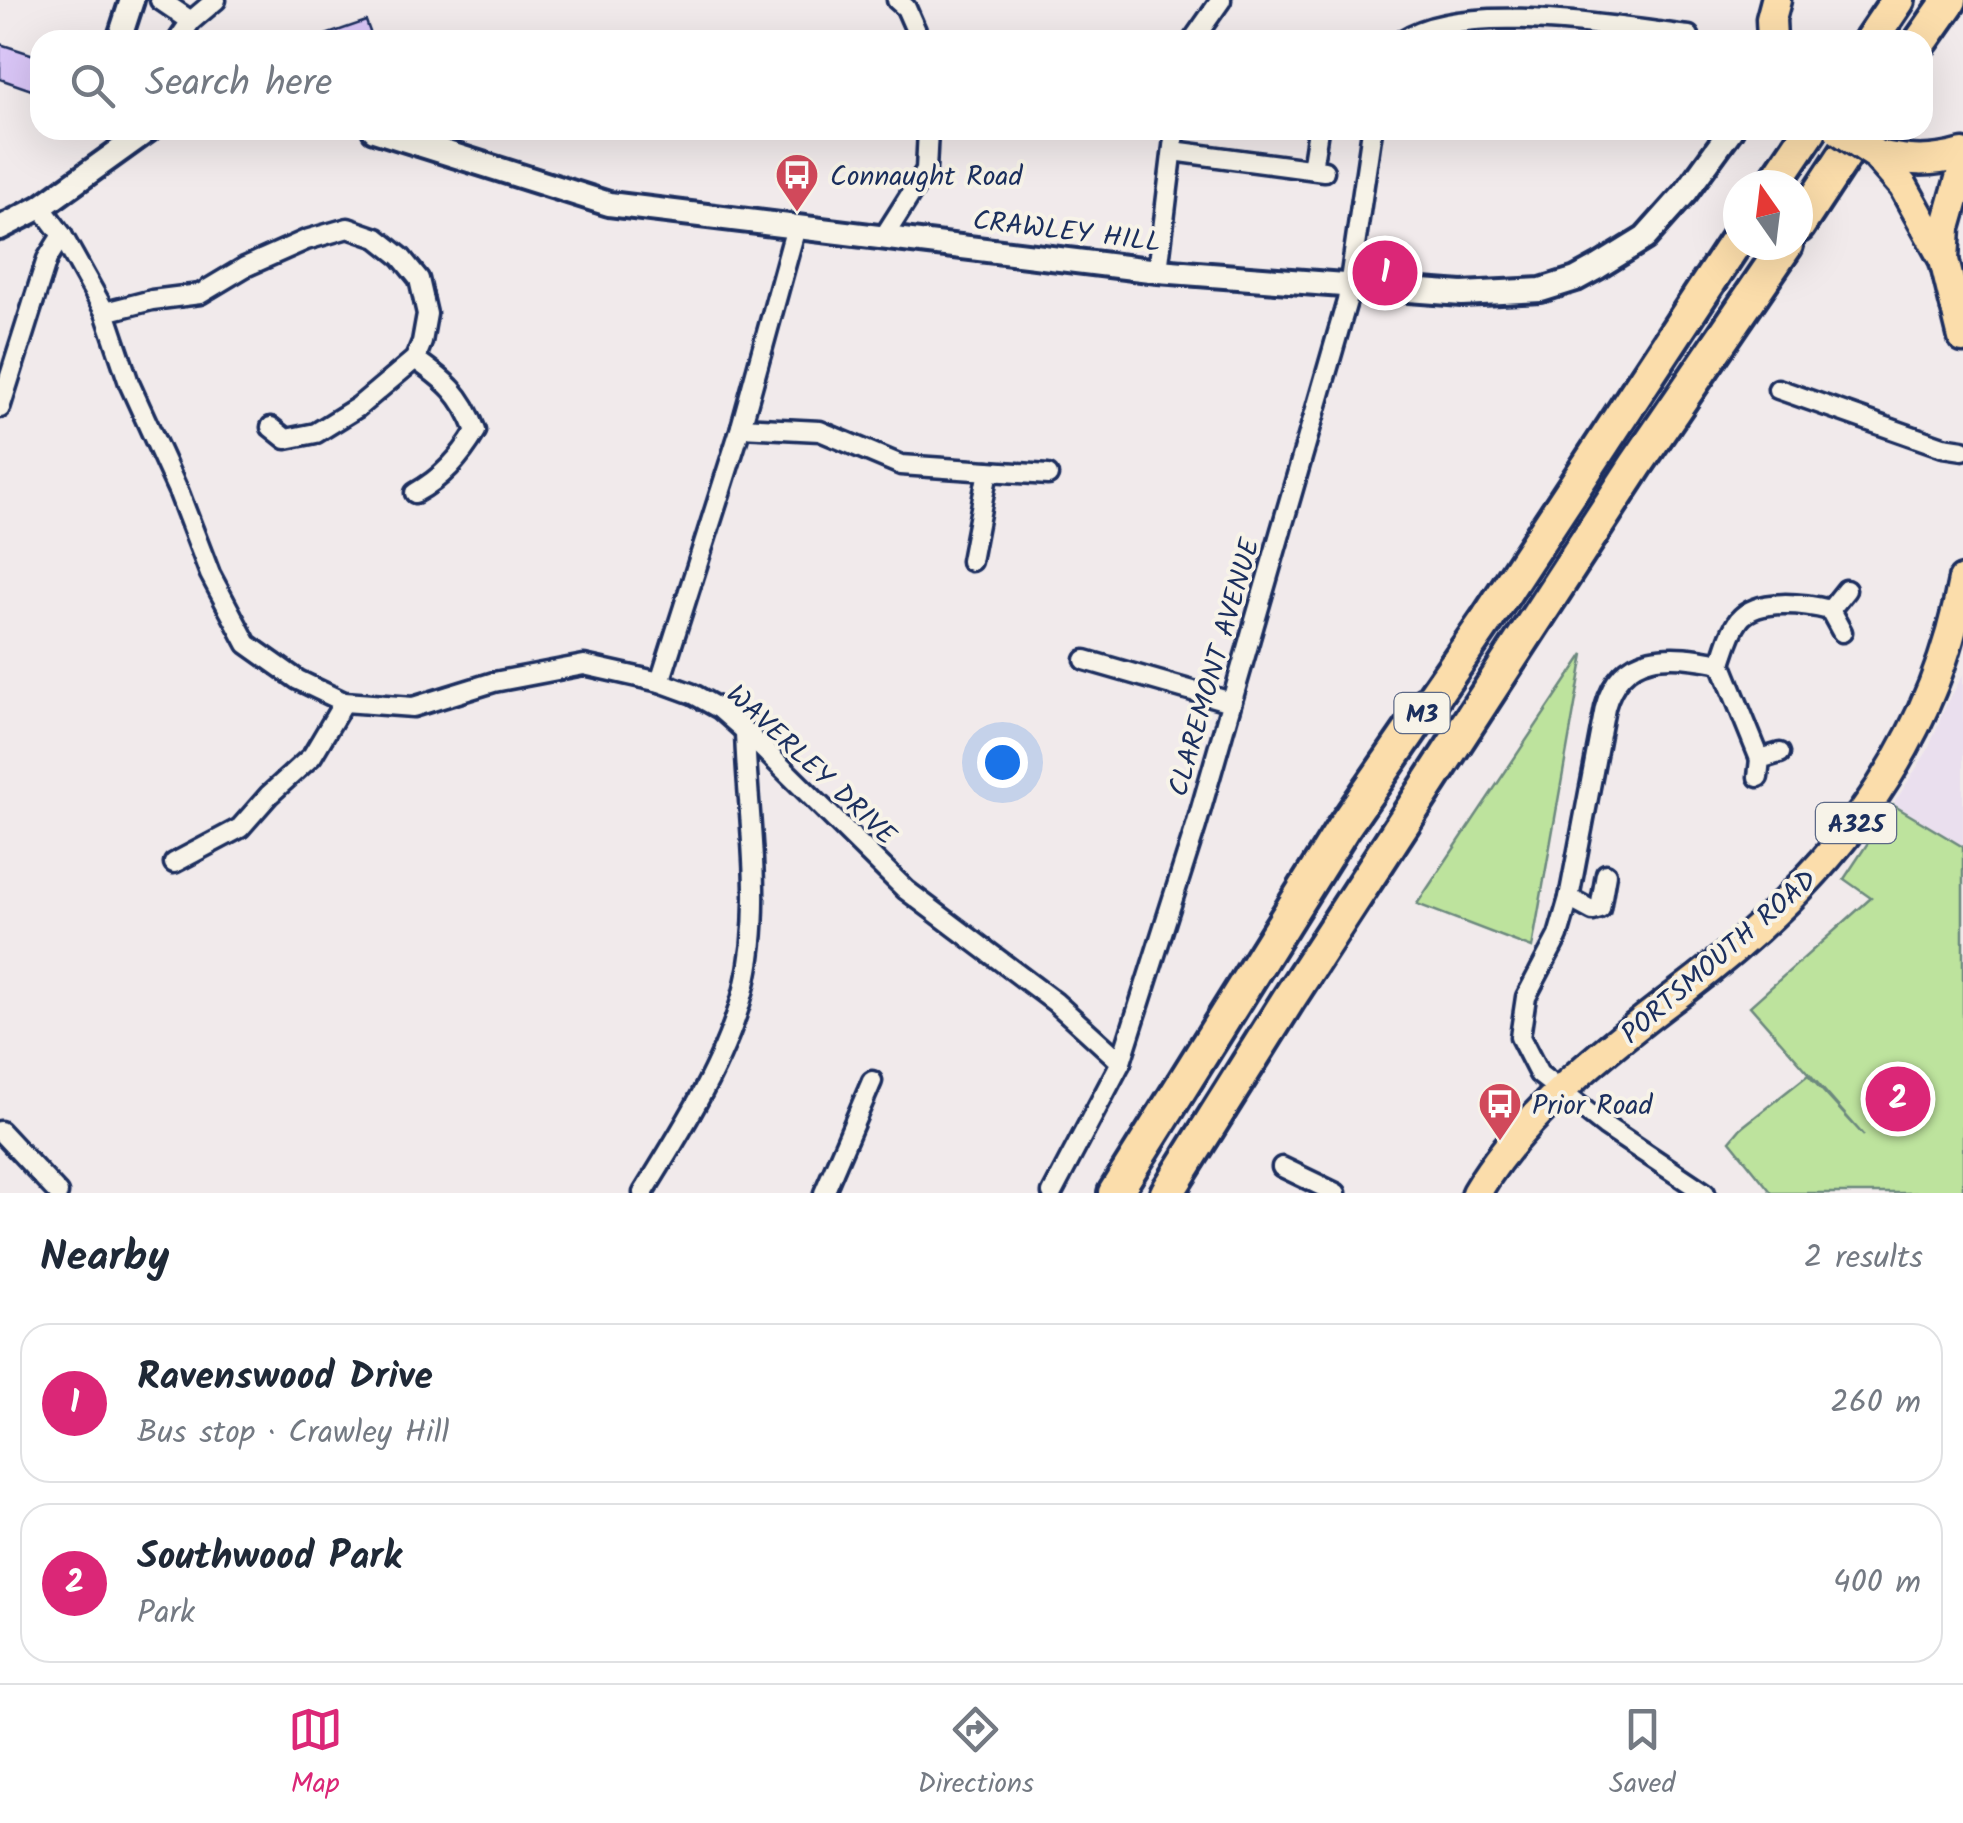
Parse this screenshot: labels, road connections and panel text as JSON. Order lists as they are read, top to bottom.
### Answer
{
  "streets": {
    "highway": ["M3"],
    "main road": ["A325", "PORTSMOUTH ROAD"],
    "street": ["CRAWLEY HILL", "CLAREMONT AVENUE", "WAVERLEY DRIVE"]
  },
  "crossings": [
    ["CRAWLEY HILL", "CLAREMONT AVENUE"],
    ["CLAREMONT AVENUE", "WAVERLEY DRIVE"]
  ],
  "places": {
    "bus stop": ["Connaught Road", "Prior Road"]
  },
  "north": "top",
  "page": {
    "search": "Search here",
    "pins": ["1", "2"],
    "heading": ["Nearby", "2 results"],
    "list": [
      {
        "mark": "1",
        "name": "Ravenswood Drive",
        "note": "Bus stop · Crawley Hill",
        "value": "260 m"
      },
      {
        "mark": "2",
        "name": "Southwood Park",
        "note": "Park",
        "value": "400 m"
      }
    ],
    "nav": ["Map", "Directions", "Saved"]
  }
}
